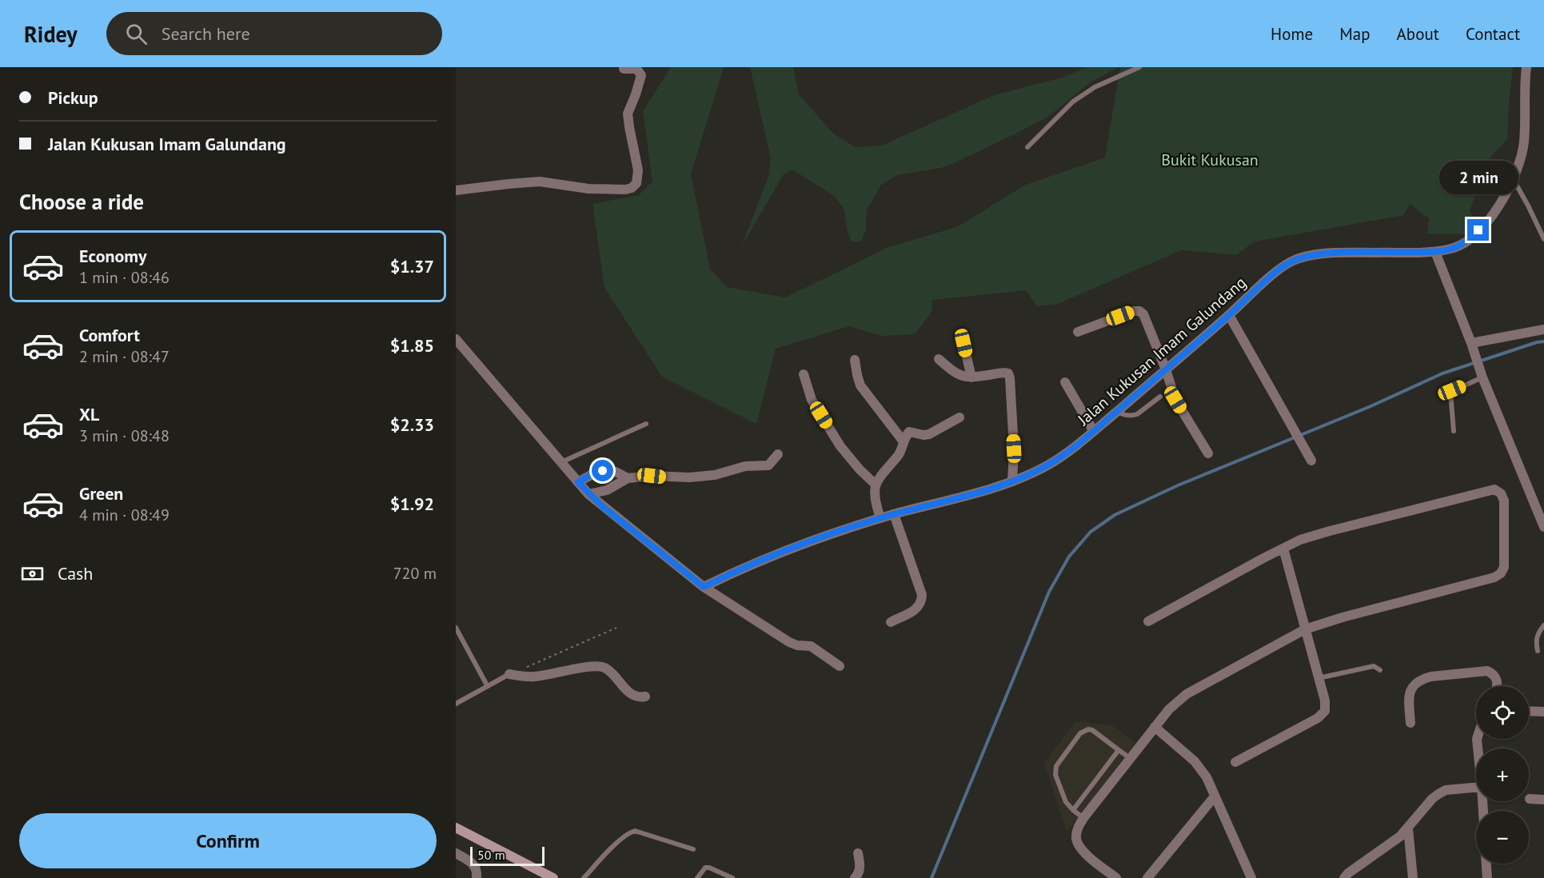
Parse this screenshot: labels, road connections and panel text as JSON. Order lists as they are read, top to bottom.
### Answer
{
  "streets": {
    "street": ["Jalan Kukusan Imam Galundang"]
  },
  "parks": ["Bukit Kukusan"],
  "scale_bar": "50 m",
  "page": {
    "header": "Ridey",
    "search": "Search here",
    "nav": [
      "Home",
      "Map",
      "About",
      "Contact"
    ],
    "banner": ["Pickup", "Jalan Kukusan Imam Galundang"],
    "bubble": "2 min",
    "heading": "Choose a ride",
    "list": [
      {
        "name": "Economy",
        "note": "1 min · 08:46",
        "value": "$1.37"
      },
      {
        "name": "Comfort",
        "note": "2 min · 08:47",
        "value": "$1.85"
      },
      {
        "name": "XL",
        "note": "3 min · 08:48",
        "value": "$2.33"
      },
      {
        "name": "Green",
        "note": "4 min · 08:49",
        "value": "$1.92"
      }
    ],
    "pay": ["Cash", "720 m"],
    "map_buttons": ["+", "−"],
    "buttons": "Confirm",
    "scale": "50 m"
  }
}
